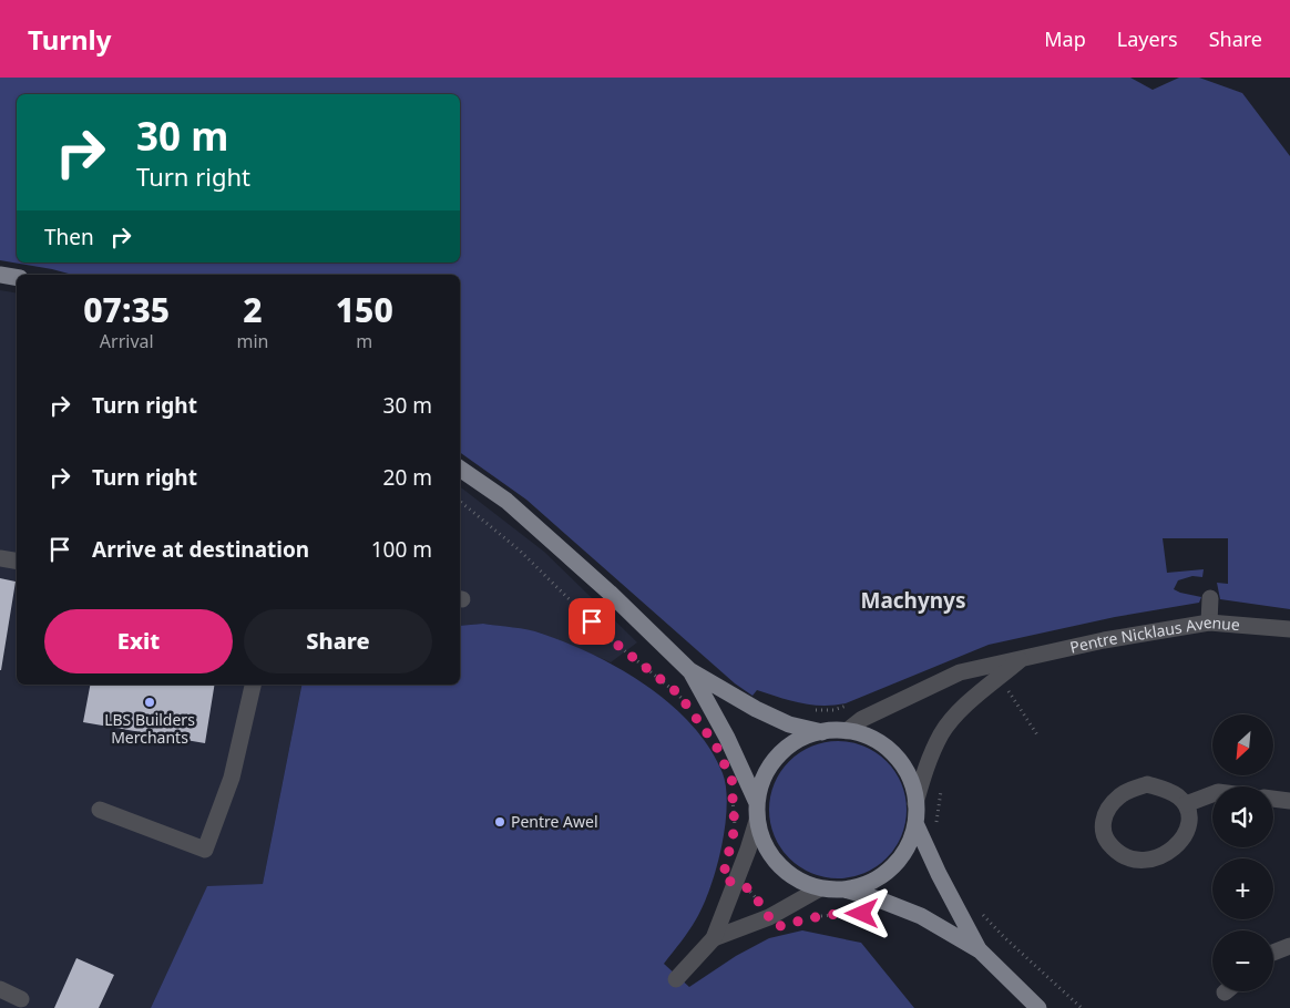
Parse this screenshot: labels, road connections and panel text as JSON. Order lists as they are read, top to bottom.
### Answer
{
  "streets": {
    "street": ["Pentre Nicklaus Avenue"]
  },
  "districts": ["Machynys"],
  "places": ["LBS Builders Merchants", "Pentre Awel"],
  "north": "bottom left",
  "page": {
    "header": "Turnly",
    "nav": ["Map", "Layers", "Share"],
    "turn": ["30 m", "Turn right"],
    "then": "Then",
    "eta": [
      "07:35",
      "Arrival",
      "2",
      "min",
      "150",
      "m"
    ],
    "list": [
      {
        "name": "Turn right",
        "value": "30 m"
      },
      {
        "name": "Turn right",
        "value": "20 m"
      },
      {
        "name": "Arrive at destination",
        "value": "100 m"
      }
    ],
    "buttons": ["Exit", "Share"],
    "map_buttons": ["+", "−"]
  }
}
